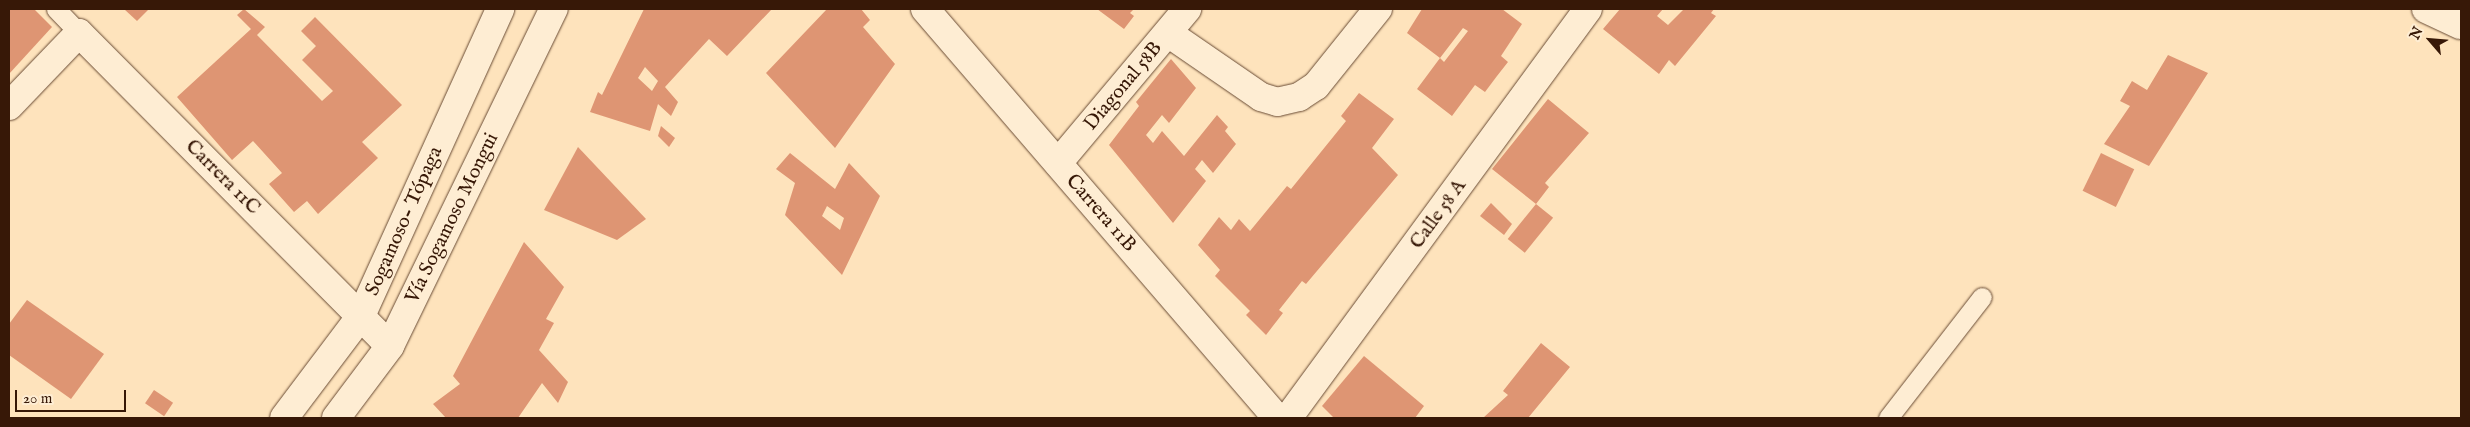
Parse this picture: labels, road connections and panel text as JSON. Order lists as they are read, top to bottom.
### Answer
{
  "streets": {
    "street": [
      "Diagonal 58B",
      "Carrera 11C",
      "Carrera 11B",
      "Calle 58 A",
      "Vía Sogamoso Mongui",
      "Sogamoso- Tópaga"
    ]
  },
  "crossings": [
    ["Diagonal 58B", "Carrera 11B"],
    ["Carrera 11C", "Vía Sogamoso Mongui"],
    ["Carrera 11C", "Sogamoso- Tópaga"]
  ],
  "scale_bar": "20 m",
  "north": "top left"
}
